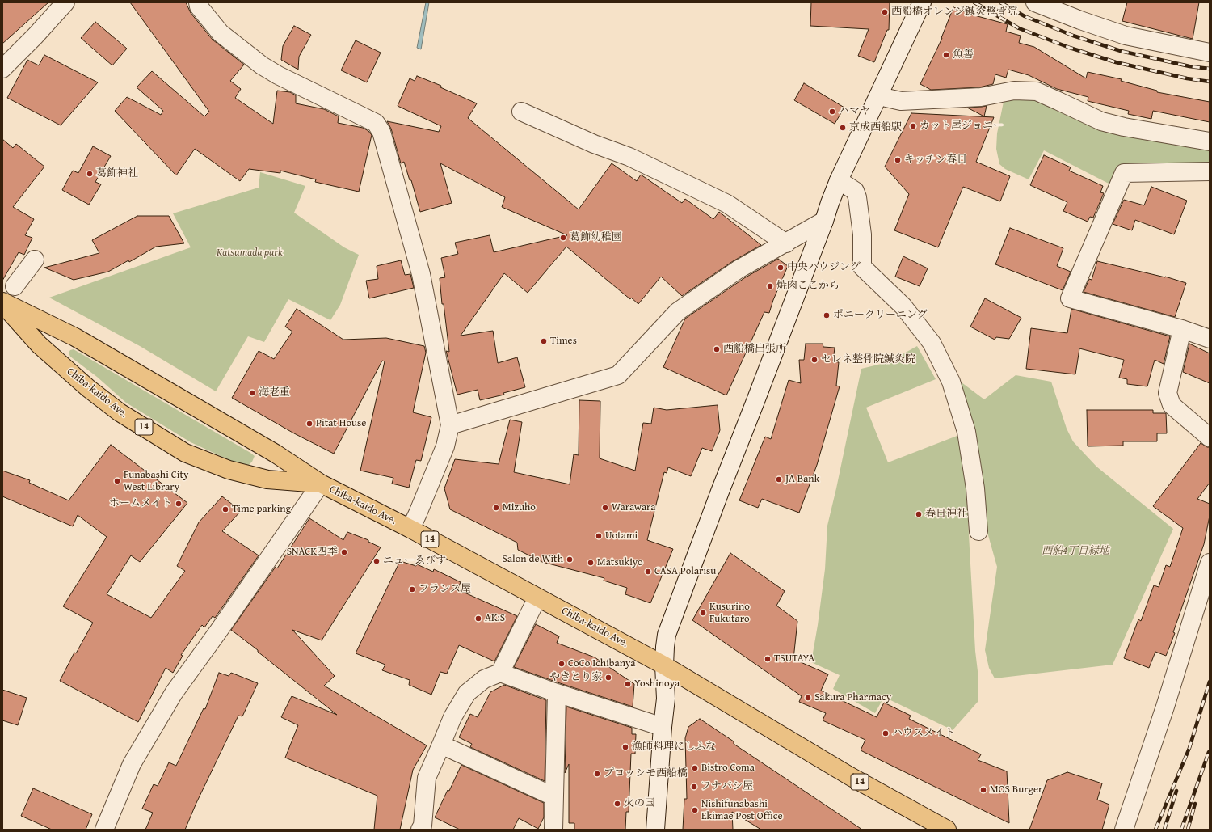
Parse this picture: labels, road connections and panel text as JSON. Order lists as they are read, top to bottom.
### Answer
{
  "streets": {
    "highway": ["Chiba-kaido Ave.", "14"]
  },
  "parks": ["Katsumada park", "西船4丁目緑地"],
  "places": [
    "西船橋オレンジ鍼灸整骨院",
    "魚善",
    "ハマヤ",
    "カット屋ジョニー",
    "京成西船駅",
    "キッチン春日",
    "葛飾神社",
    "葛飾幼稚園",
    "中央ハウジング",
    "焼肉ここから",
    "ポニークリーニング",
    "Times",
    "西船橋出張所",
    "セレネ整骨院鍼灸院",
    "海老重",
    "Pitat House",
    "JA Bank",
    "Funabashi City West Library",
    "ホームメイト",
    "Mizuho",
    "Warawara",
    "Time parking",
    "春日神社",
    "Uotami",
    "SNACK四季",
    "Salon de With",
    "ニューゑびす",
    "Matsukiyo",
    "CASA Polarisu",
    "フランス屋",
    "Kusurino Fukutaro",
    "AK:S",
    "TSUTAYA",
    "CoCo Ichibanya",
    "やきとり家",
    "Yoshinoya",
    "Sakura Pharmacy",
    "ハウスメイト",
    "漁師料理にしふな",
    "Bistro Coma",
    "プロッシモ西船橋",
    "フナバシ屋",
    "MOS Burger",
    "火の国",
    "Nishifunabashi Ekimae Post Office"
  ]
}
